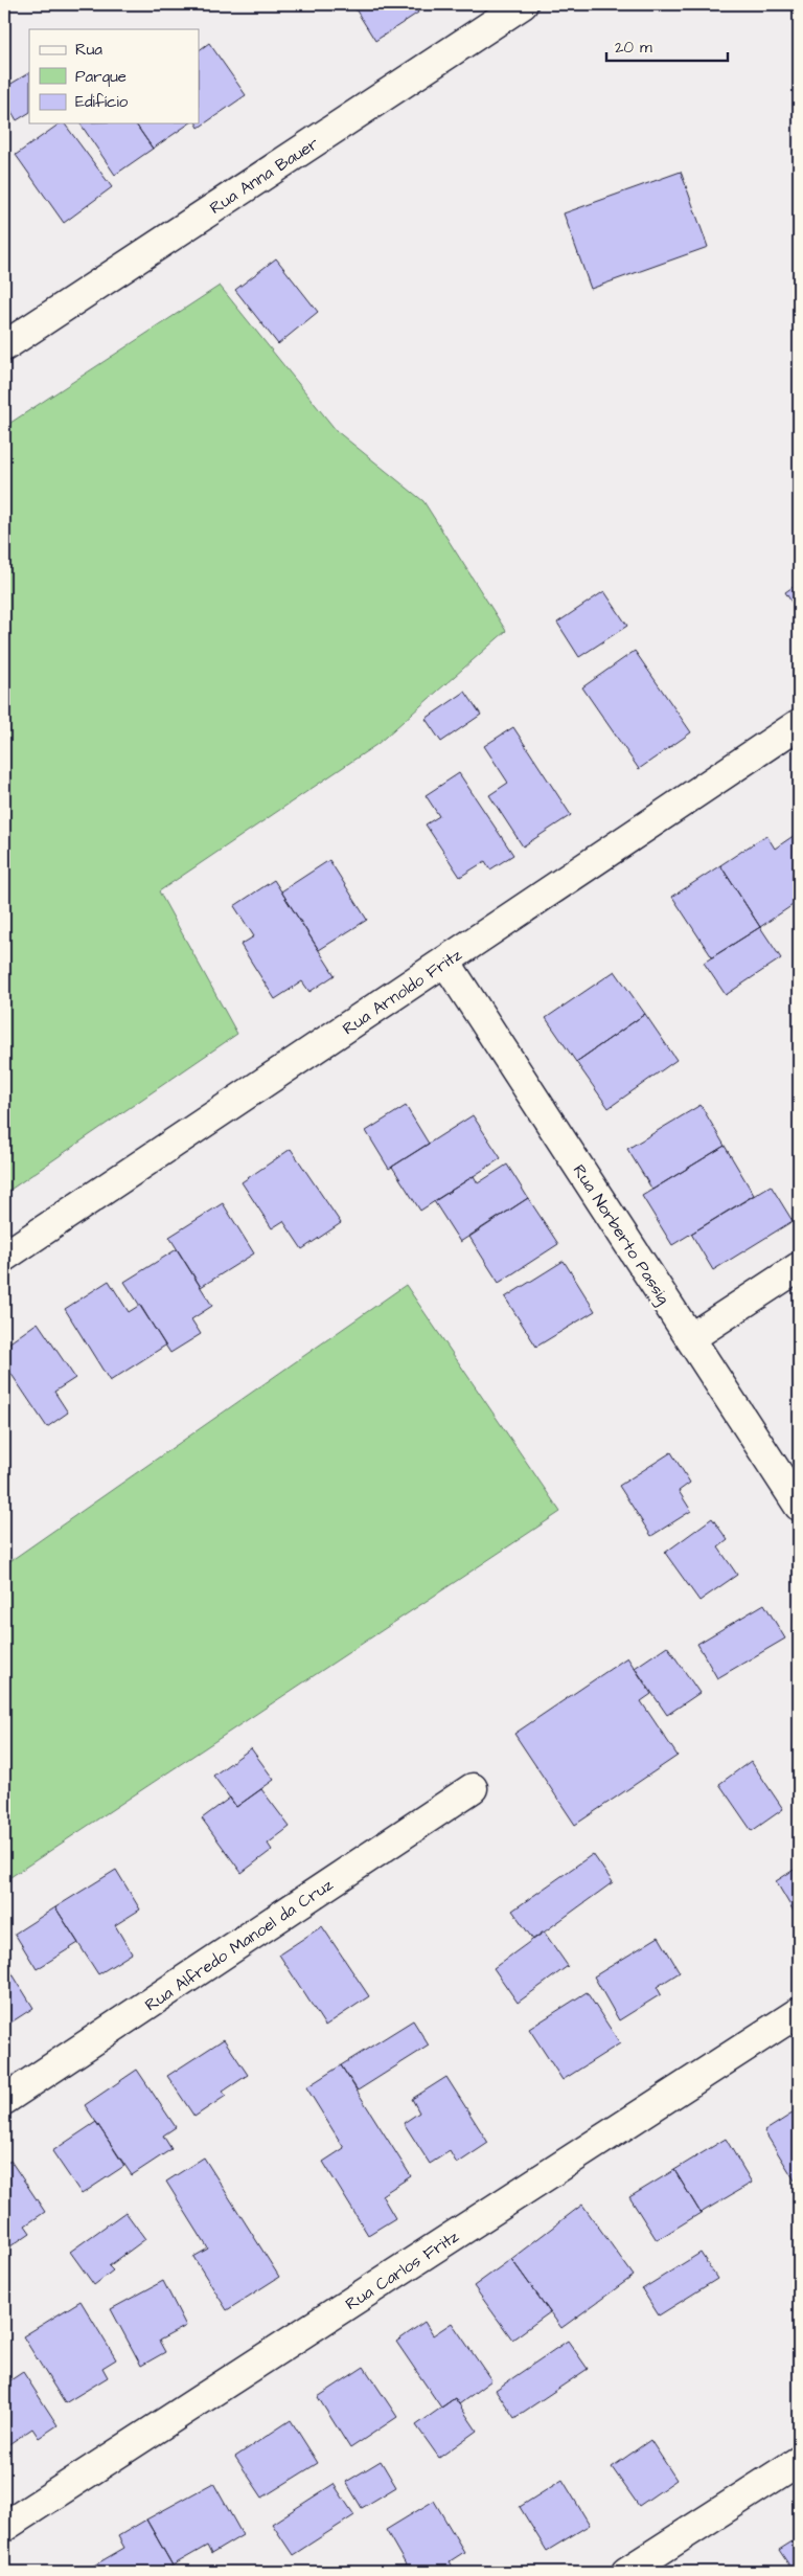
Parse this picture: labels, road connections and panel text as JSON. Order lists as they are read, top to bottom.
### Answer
{
  "streets": {
    "street": [
      "Rua Anna Bauer",
      "Rua Arnoldo Fritz",
      "Rua Norberto Passig",
      "Rua Alfredo Manoel da Cruz",
      "Rua Carlos Fritz"
    ]
  },
  "crossings": [
    ["Rua Arnoldo Fritz", "Rua Norberto Passig"]
  ],
  "legend": ["Rua", "Parque", "Edifício"],
  "scale_bar": "20 m"
}
